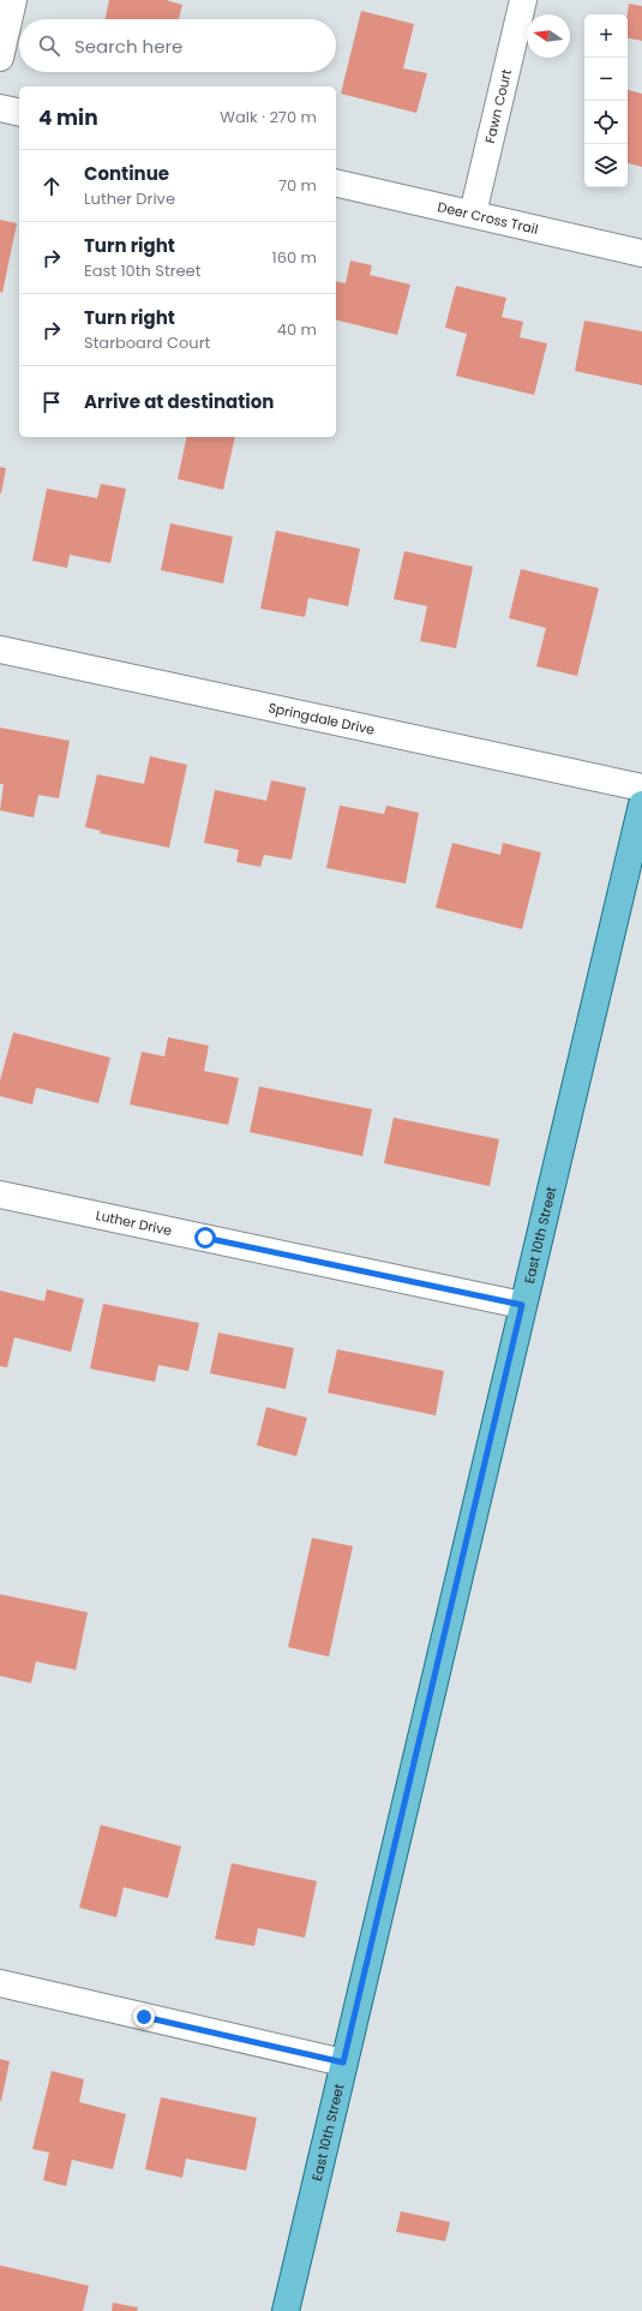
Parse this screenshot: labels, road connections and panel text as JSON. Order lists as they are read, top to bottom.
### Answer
{
  "streets": {
    "main road": ["East 10th Street"],
    "street": [
      "Fawn Court",
      "Deer Cross Trail",
      "Springdale Drive",
      "Luther Drive"
    ]
  },
  "crossings": [
    ["Fawn Court", "Deer Cross Trail"],
    ["Luther Drive", "East 10th Street"]
  ],
  "north": "left",
  "page": {
    "map_buttons": ["+", "−"],
    "search": "Search here",
    "heading": ["4 min", "Walk · 270 m"],
    "list": [
      ["Continue", "Luther Drive", "70 m"],
      ["Turn right", "East 10th Street", "160 m"],
      ["Turn right", "Starboard Court", "40 m"],
      "Arrive at destination"
    ]
  }
}
